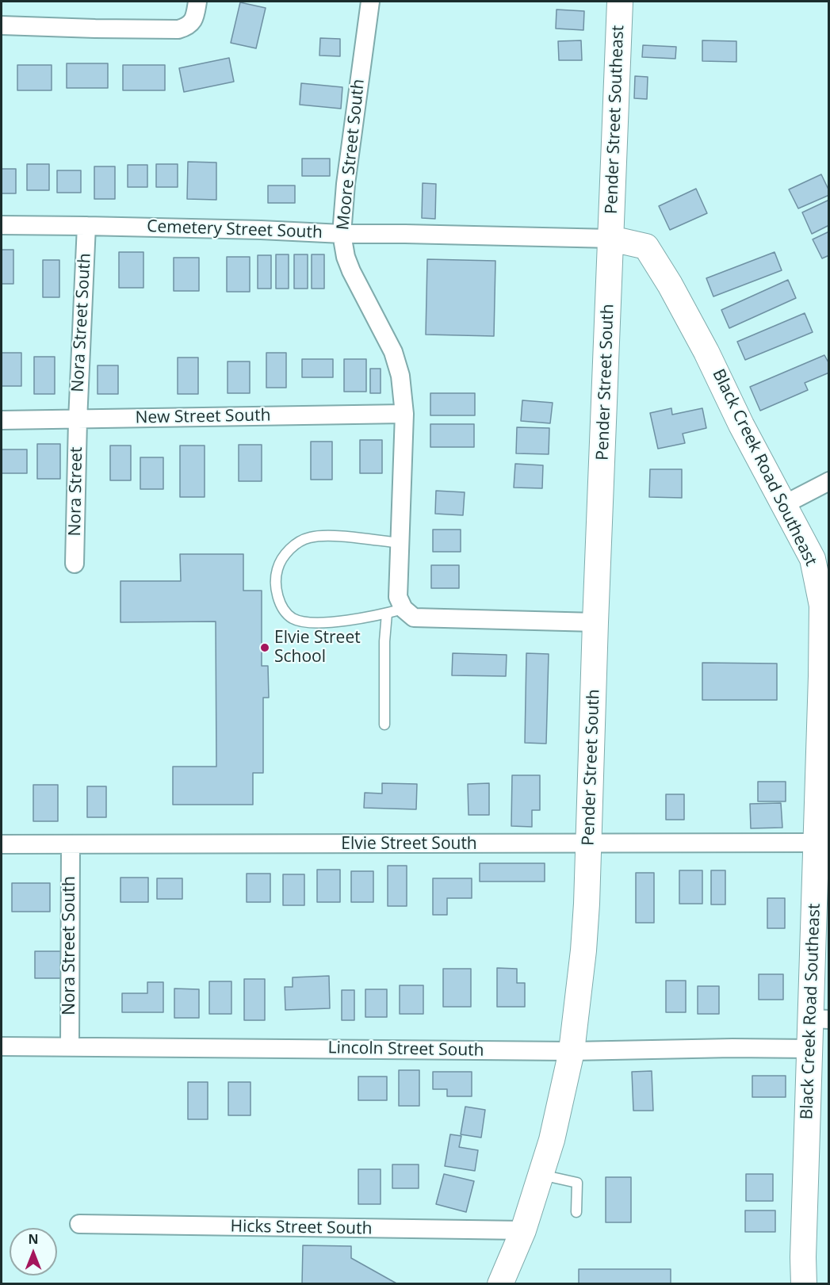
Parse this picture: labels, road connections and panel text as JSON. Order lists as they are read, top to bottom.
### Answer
{
  "streets": {
    "street": [
      "Pender Street Southeast",
      "Moore Street South",
      "Cemetery Street South",
      "Nora Street South",
      "Pender Street South",
      "New Street South",
      "Black Creek Road Southeast",
      "Nora Street",
      "Elvie Street South",
      "Lincoln Street South",
      "Hicks Street South"
    ]
  },
  "crossings": [
    ["Pender Street Southeast", "Cemetery Street South"],
    ["Pender Street Southeast", "Pender Street South"],
    ["Pender Street Southeast", "Black Creek Road Southeast"],
    ["Moore Street South", "Cemetery Street South"],
    ["Moore Street South", "New Street South"],
    ["Cemetery Street South", "Nora Street South"],
    ["Cemetery Street South", "Pender Street South"],
    ["Cemetery Street South", "Black Creek Road Southeast"],
    ["Nora Street South", "New Street South"],
    ["Nora Street South", "Nora Street"],
    ["Nora Street South", "Elvie Street South"],
    ["Nora Street South", "Lincoln Street South"],
    ["Pender Street South", "Black Creek Road Southeast"],
    ["Pender Street South", "Elvie Street South"],
    ["Pender Street South", "Lincoln Street South"],
    ["Pender Street South", "Hicks Street South"],
    ["New Street South", "Nora Street"],
    ["Black Creek Road Southeast", "Elvie Street South"],
    ["Black Creek Road Southeast", "Lincoln Street South"]
  ],
  "places": ["Elvie Street School"],
  "north": "top"
}
